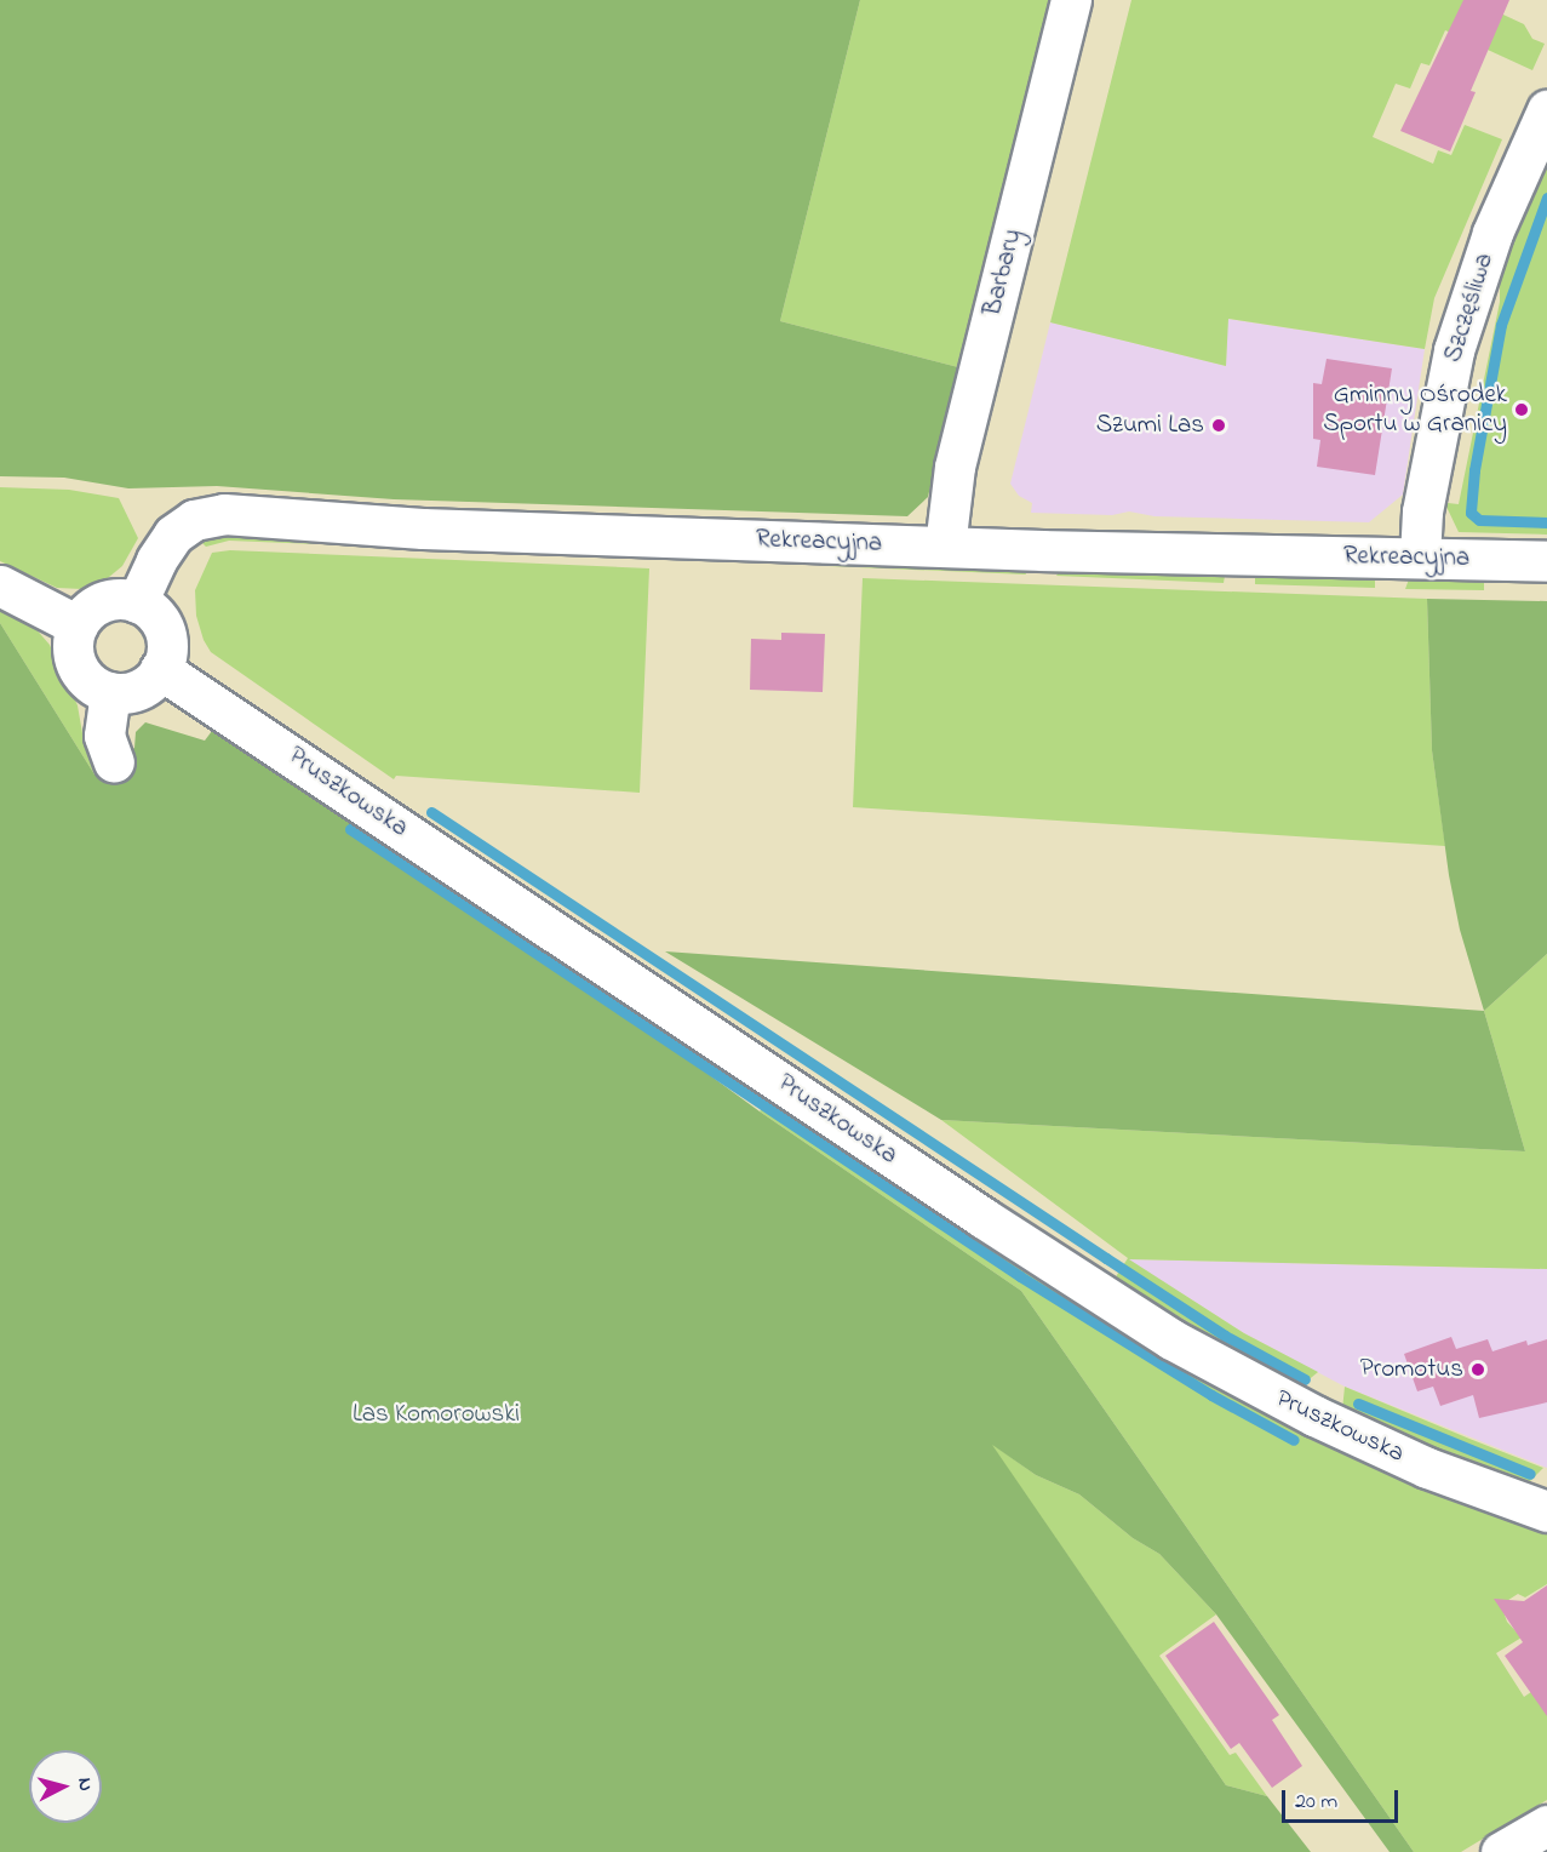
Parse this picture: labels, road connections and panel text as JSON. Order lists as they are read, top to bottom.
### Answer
{
  "streets": {
    "street": [
      "Barbary",
      "Szczęśliwa",
      "Rekreacyjna",
      "Pruszkowska"
    ]
  },
  "crossings": [
    ["Barbary", "Rekreacyjna"],
    ["Szczęśliwa", "Rekreacyjna"],
    ["Rekreacyjna", "Pruszkowska"]
  ],
  "parks": ["Las Komorowski"],
  "places": ["Gminny Ośrodek Sportu w Granicy", "Szumi Las", "Promotus"],
  "scale_bar": "20 m",
  "north": "right"
}
